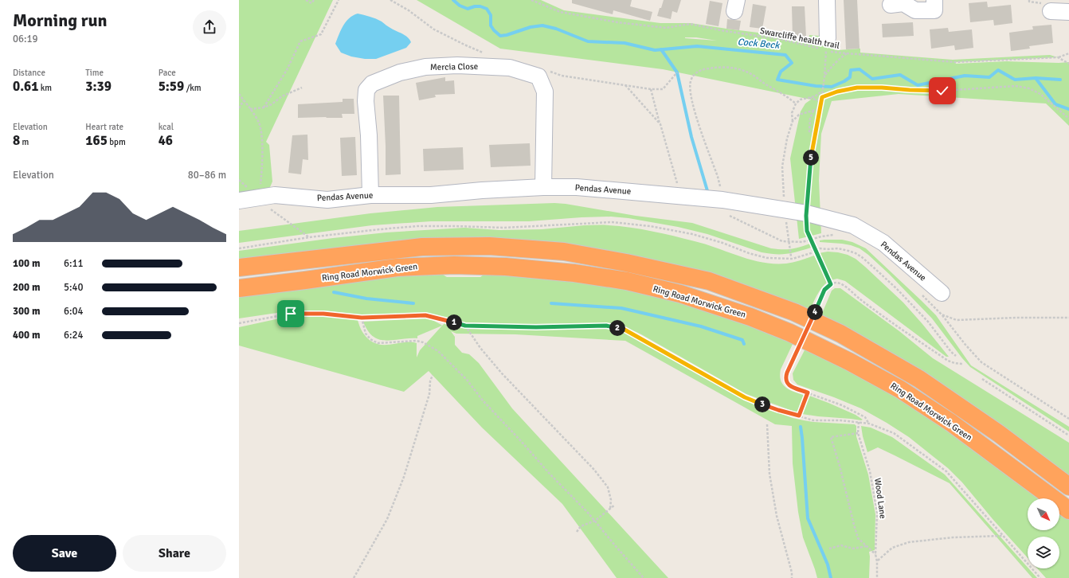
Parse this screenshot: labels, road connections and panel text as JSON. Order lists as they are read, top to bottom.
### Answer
{
  "streets": {
    "highway": ["Ring Road Morwick Green"],
    "street": ["Mercia Close", "Pendas Avenue"],
    "path": ["Swarcliffe health trail", "Wood Lane"]
  },
  "crossings": [
    ["Mercia Close", "Pendas Avenue"]
  ],
  "water": ["Cock Beck"],
  "north": "bottom right",
  "page": {
    "heading": ["Morning run", "06:19"],
    "stats": [
      ["Distance", "0.61 km"],
      ["Time", "3:39"],
      ["Pace", "5:59 /km"],
      ["Elevation", "8 m"],
      ["Heart rate", "165 bpm"],
      ["kcal", "46"]
    ],
    "pins": [
      "5",
      "4",
      "1",
      "2",
      "3"
    ],
    "chart": ["Elevation", "80–86 m"],
    "list": [
      {
        "name": "100 m",
        "note": "6:11"
      },
      {
        "name": "200 m",
        "note": "5:40"
      },
      {
        "name": "300 m",
        "note": "6:04"
      },
      {
        "name": "400 m",
        "note": "6:24"
      }
    ],
    "buttons": ["Save", "Share"]
  }
}
